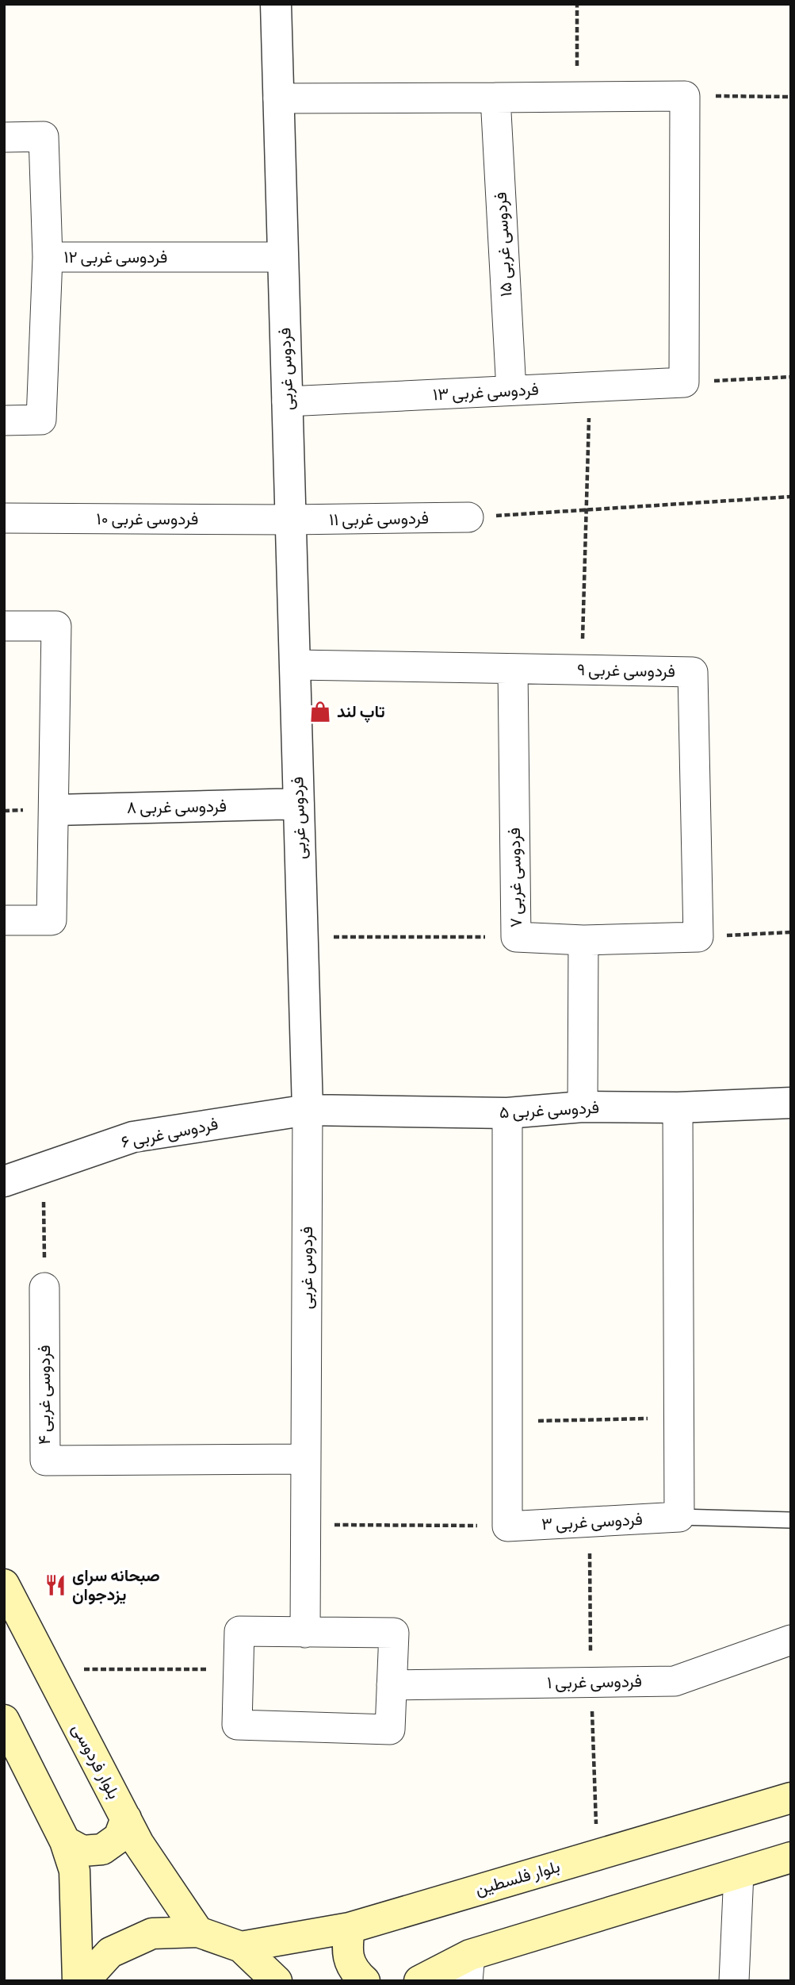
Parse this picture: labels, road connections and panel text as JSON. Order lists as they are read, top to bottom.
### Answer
{
  "streets": {
    "main road": ["بلوار فردوسی", "بلوار فلسطین"],
    "street": [
      "فردوسی غربی ۱۵",
      "فردوسی غربی ۱۲",
      "فردوس غربی",
      "فردوسی غربی ۱۳",
      "فردوسی غربی ۱۰",
      "فردوسی غربی ۱۱",
      "فردوسی غربی ۹",
      "فردوسی غربی ۸",
      "فردوسی غربی ۷",
      "فردوسی غربی ۵",
      "فردوسی غربی ۶",
      "فردوسی غربی ۴",
      "فردوسی غربی ۳",
      "فردوسی غربی ۱"
    ]
  },
  "crossings": [
    ["فردوسی غربی ۱۵", "فردوسی غربی ۱۳"],
    ["فردوسی غربی ۱۲", "فردوس غربی"],
    ["فردوس غربی", "فردوسی غربی ۱۳"],
    ["فردوس غربی", "فردوسی غربی ۱۰"],
    ["فردوس غربی", "فردوسی غربی ۱۱"],
    ["فردوس غربی", "فردوسی غربی ۹"],
    ["فردوس غربی", "فردوسی غربی ۸"],
    ["فردوس غربی", "فردوسی غربی ۵"],
    ["فردوس غربی", "فردوسی غربی ۶"],
    ["فردوس غربی", "فردوسی غربی ۴"],
    ["فردوسی غربی ۱۰", "فردوسی غربی ۱۱"],
    ["فردوسی غربی ۹", "فردوسی غربی ۷"],
    ["فردوسی غربی ۵", "فردوسی غربی ۶"]
  ],
  "places": {
    "shop": ["تاپ لند"],
    "restaurant": ["صبحانه سرای یزدجوان"]
  }
}
